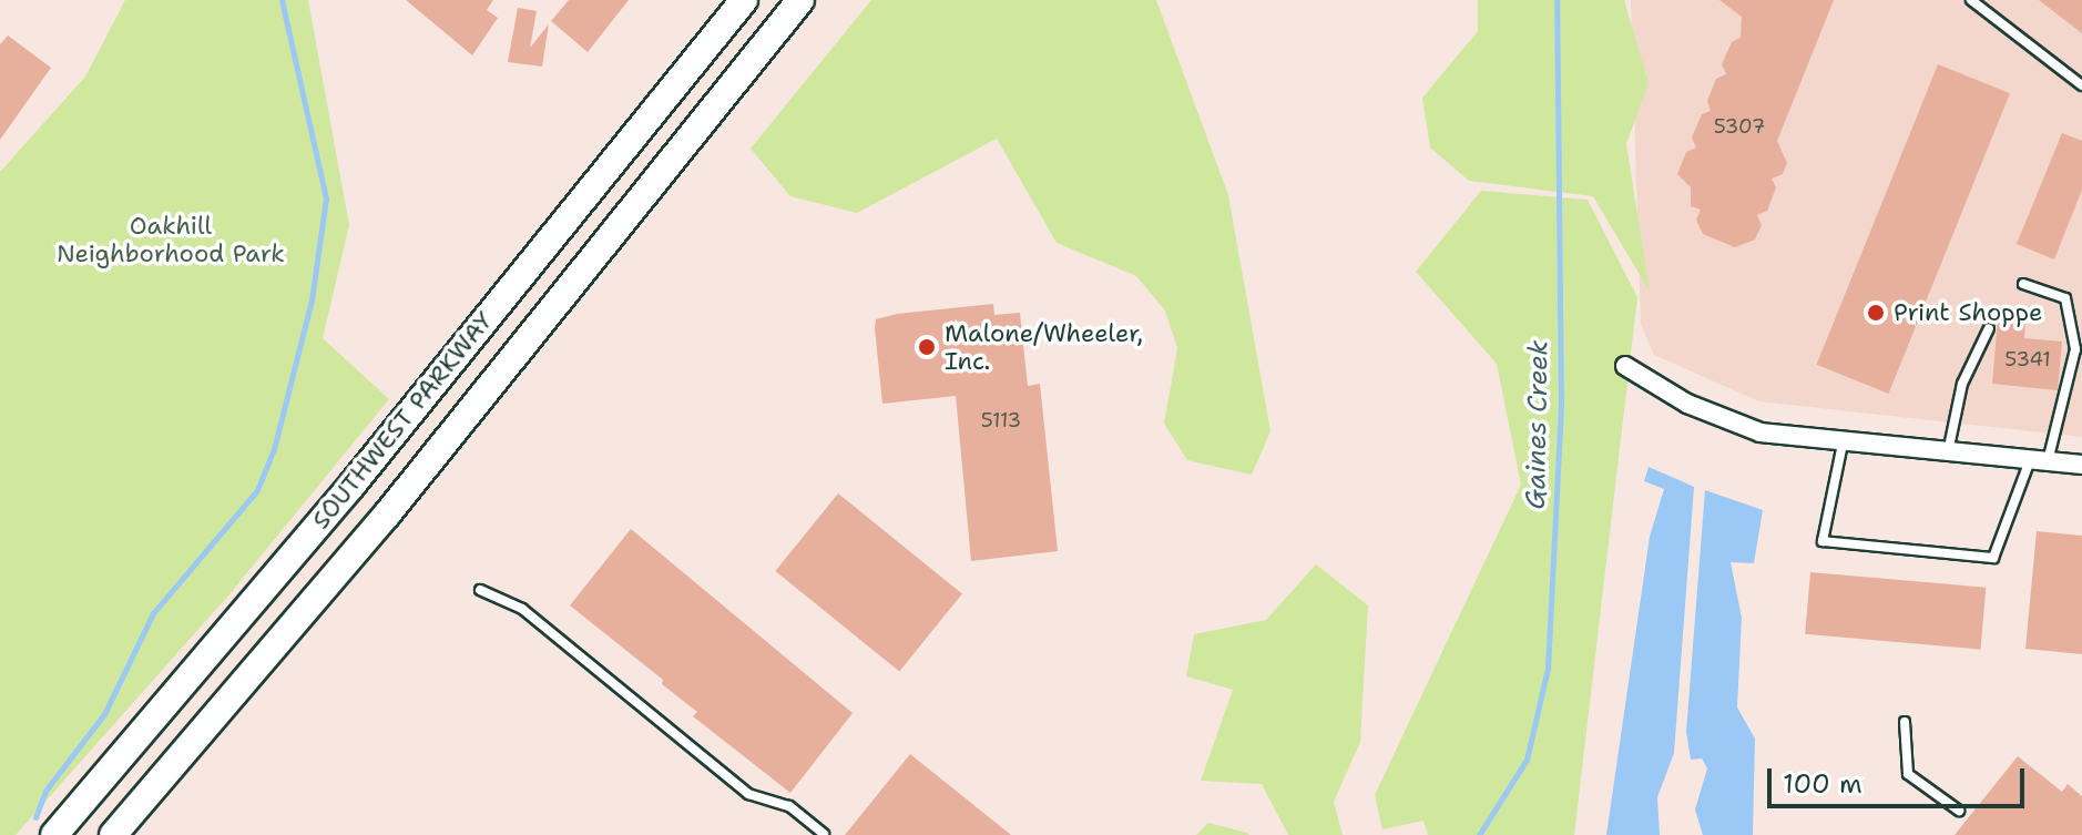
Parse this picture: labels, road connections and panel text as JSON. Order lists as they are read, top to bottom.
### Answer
{
  "streets": {
    "main road": ["SOUTHWEST PARKWAY"]
  },
  "water": ["Gaines Creek"],
  "parks": ["Oakhill Neighborhood Park"],
  "places": ["Print Shoppe", "Malone/Wheeler, Inc."],
  "house_numbers": ["5307", "5341", "5113"],
  "scale_bar": "100 m"
}
